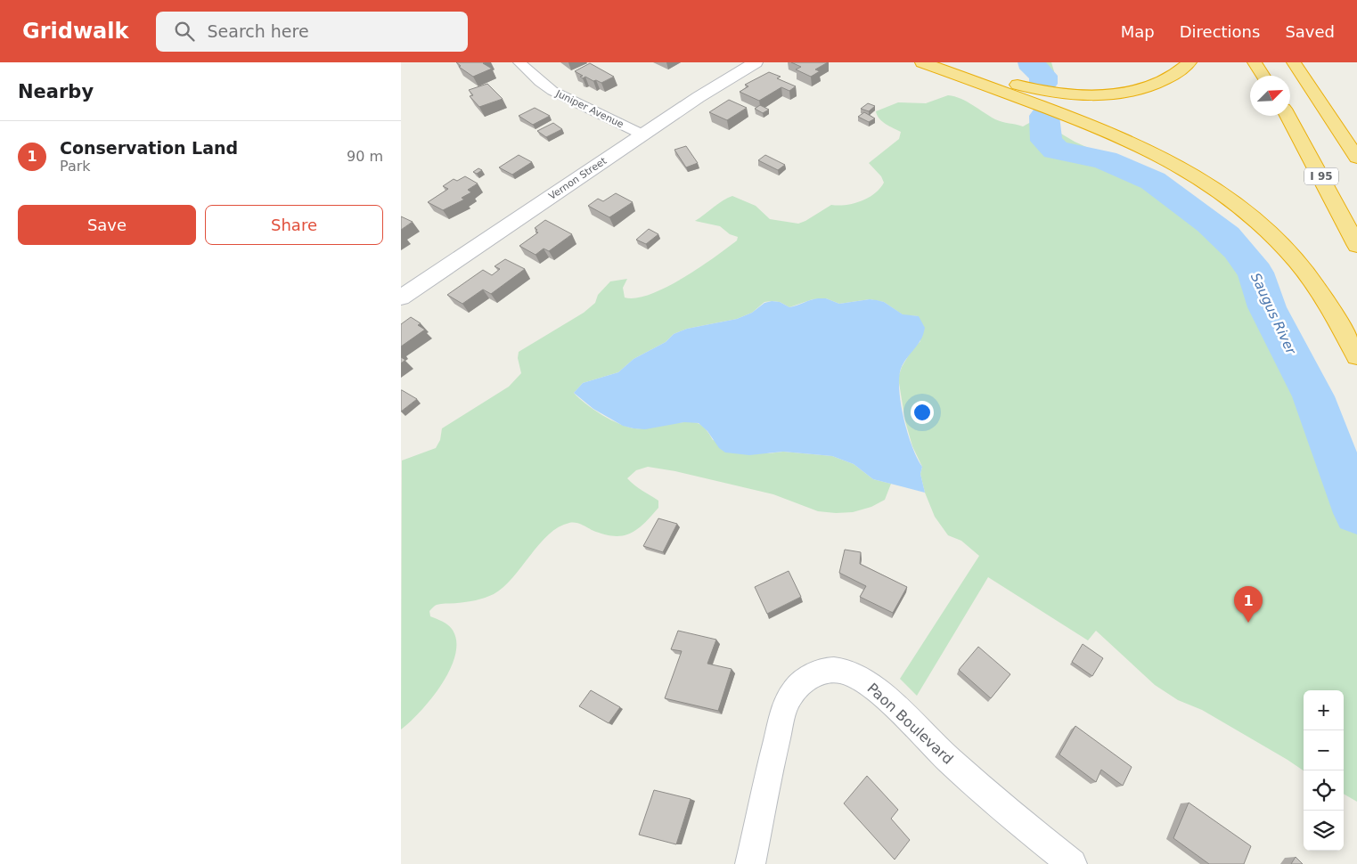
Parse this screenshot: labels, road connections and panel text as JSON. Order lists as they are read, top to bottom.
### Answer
{
  "streets": {
    "highway": ["I 95"],
    "main road": ["Vernon Street"],
    "street": ["Juniper Avenue", "Paon Boulevard"]
  },
  "crossings": [
    ["Juniper Avenue", "Vernon Street"]
  ],
  "water": ["Saugus River"],
  "north": "top right",
  "page": {
    "header": "Gridwalk",
    "search": "Search here",
    "nav": ["Map", "Directions", "Saved"],
    "heading": "Nearby",
    "list": [
      {
        "mark": "1",
        "name": "Conservation Land",
        "note": "Park",
        "value": "90 m"
      }
    ],
    "buttons": ["Save", "Share"],
    "pins": "1",
    "map_buttons": ["+", "−"]
  }
}
